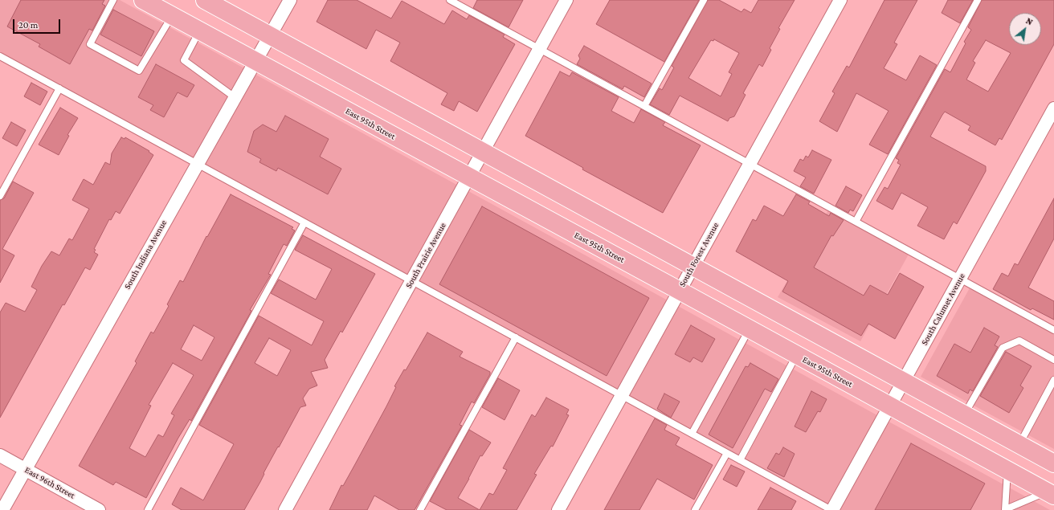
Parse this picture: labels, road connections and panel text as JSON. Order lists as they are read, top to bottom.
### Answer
{
  "streets": {
    "main road": ["East 95th Street"],
    "street": [
      "South Indiana Avenue",
      "South Forest Avenue",
      "South Prairie Avenue",
      "South Calumet Avenue",
      "East 96th Street"
    ]
  },
  "crossings": [
    ["East 95th Street", "South Indiana Avenue"],
    ["East 95th Street", "South Forest Avenue"],
    ["East 95th Street", "South Prairie Avenue"],
    ["East 95th Street", "South Calumet Avenue"],
    ["South Indiana Avenue", "East 96th Street"]
  ],
  "scale_bar": "20 m",
  "north": "top right"
}
